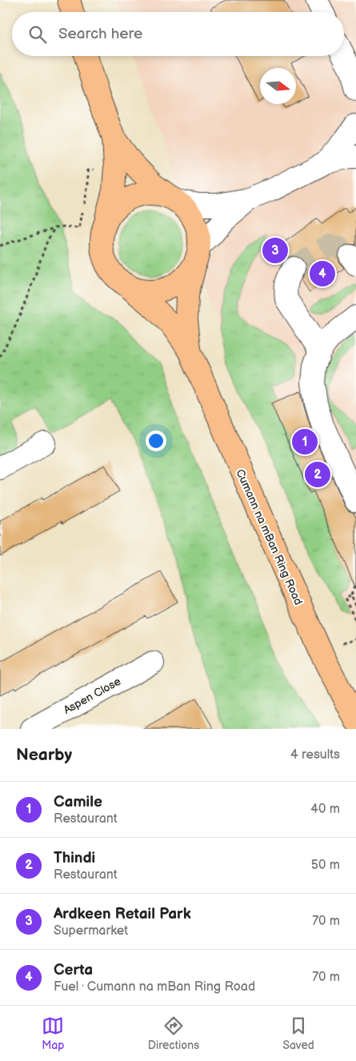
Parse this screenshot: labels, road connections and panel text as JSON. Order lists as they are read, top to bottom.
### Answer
{
  "streets": {
    "main road": ["Cumann na mBan Ring Road"],
    "street": ["Aspen Close"]
  },
  "north": "right",
  "page": {
    "search": "Search here",
    "pins": [
      "3",
      "4",
      "1",
      "2"
    ],
    "heading": ["Nearby", "4 results"],
    "list": [
      {
        "mark": "1",
        "name": "Camile",
        "note": "Restaurant",
        "value": "40 m"
      },
      {
        "mark": "2",
        "name": "Thindi",
        "note": "Restaurant",
        "value": "50 m"
      },
      {
        "mark": "3",
        "name": "Ardkeen Retail Park",
        "note": "Supermarket",
        "value": "70 m"
      },
      {
        "mark": "4",
        "name": "Certa",
        "note": "Fuel · Cumann na mBan Ring Road",
        "value": "70 m"
      }
    ],
    "nav": ["Map", "Directions", "Saved"]
  }
}
